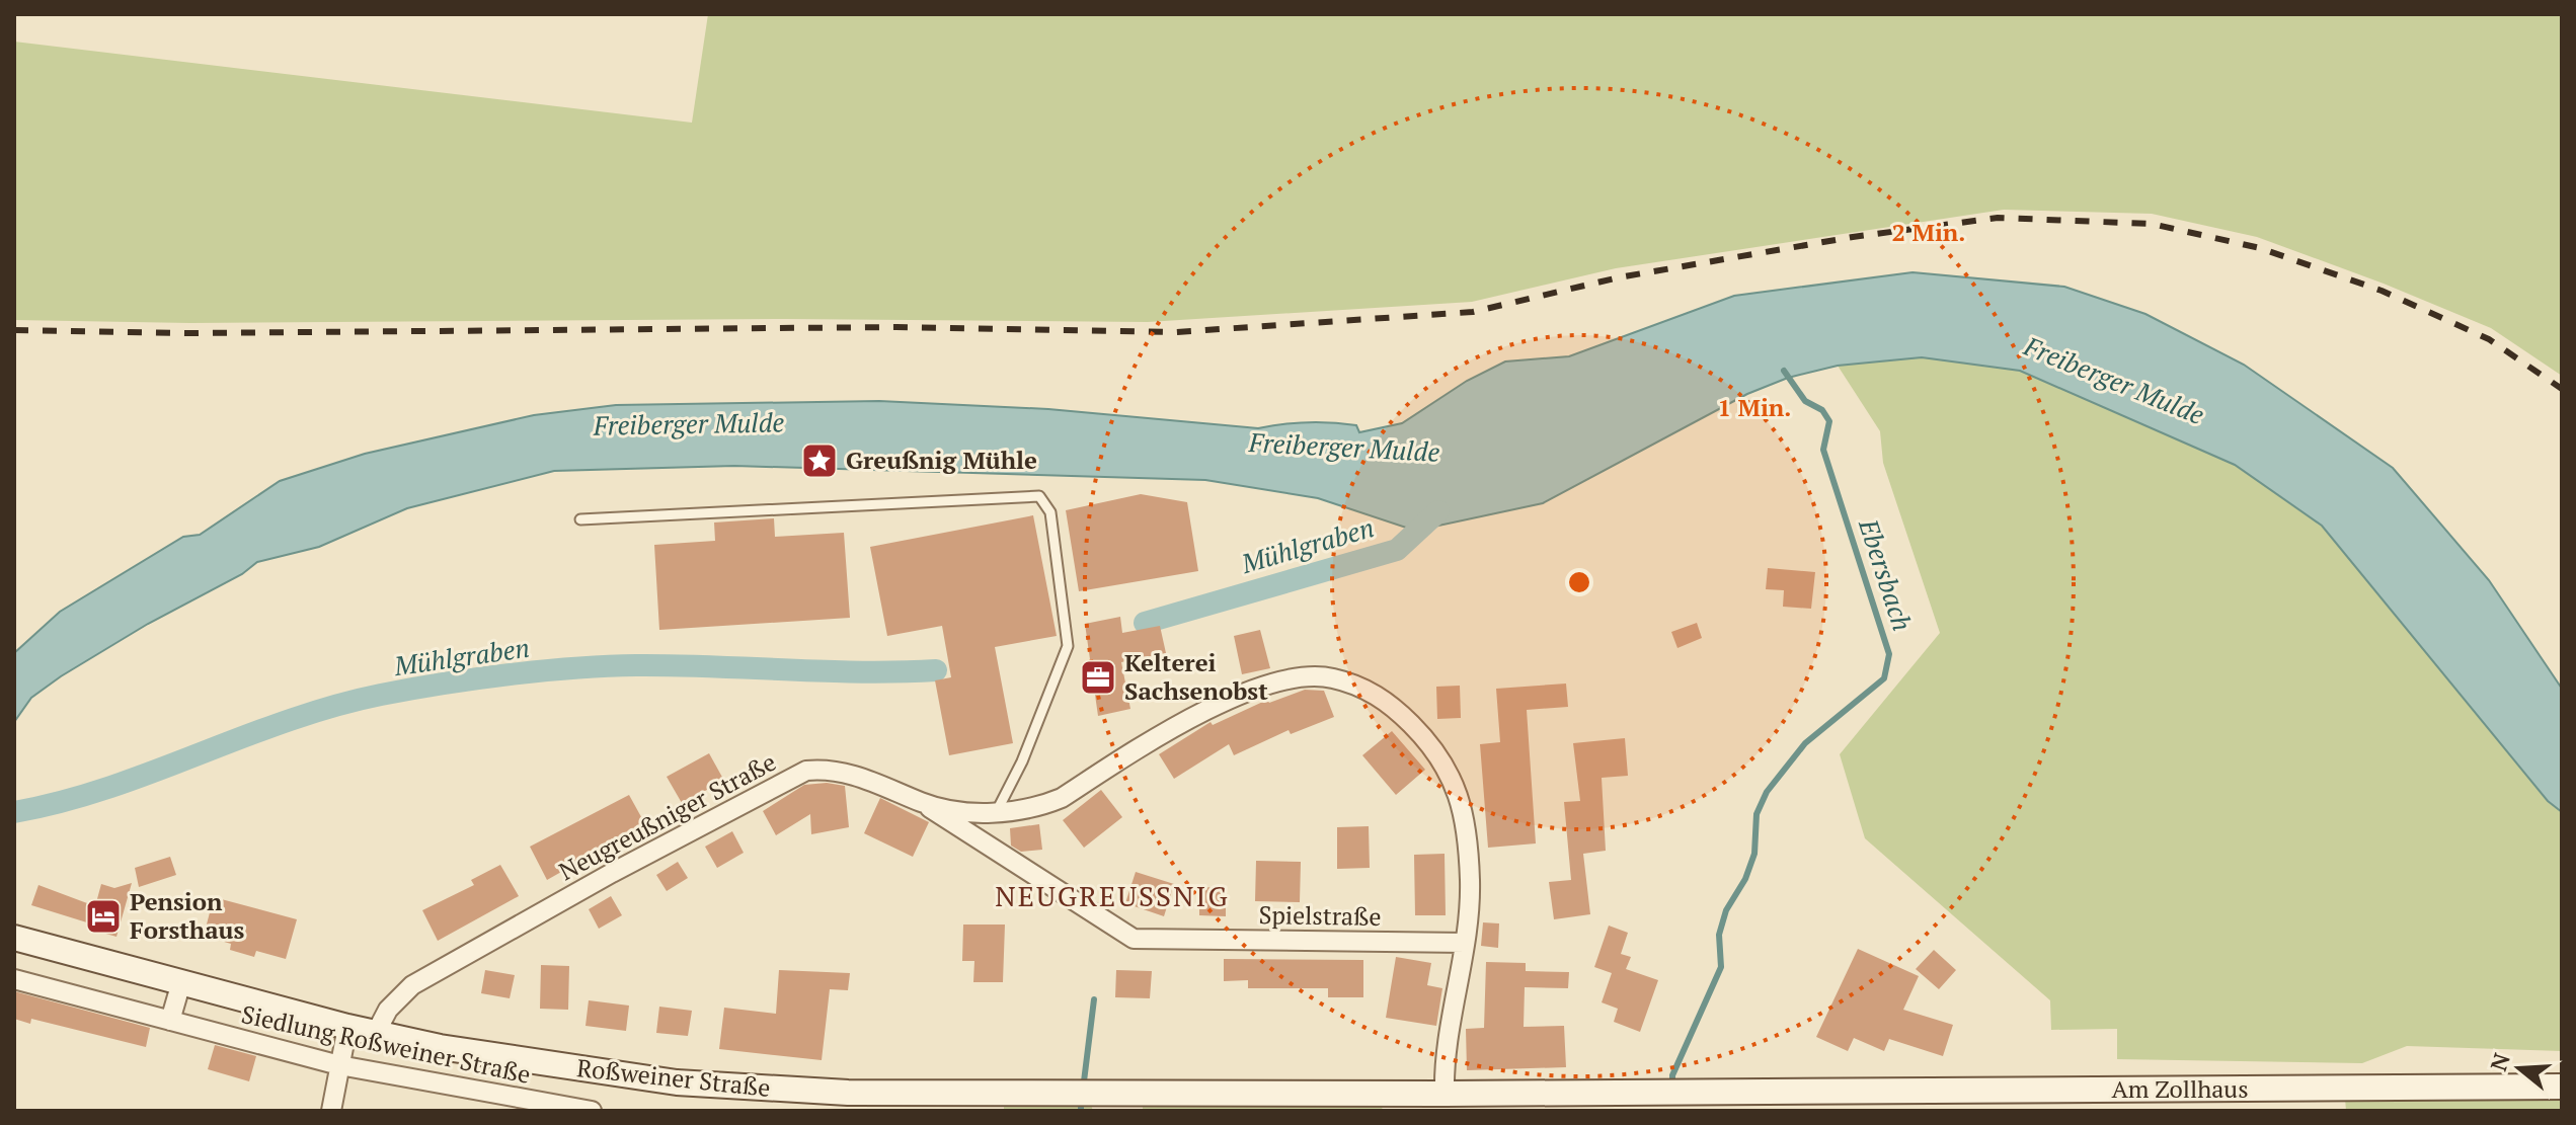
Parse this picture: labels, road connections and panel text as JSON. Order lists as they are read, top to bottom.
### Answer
{
  "streets": {
    "main road": ["Roßweiner Straße", "Am Zollhaus"],
    "street": ["Neugreußniger Straße", "Spielstraße", "Siedlung Roßweiner Straße"]
  },
  "crossings": [
    ["Neugreußniger Straße", "Spielstraße"],
    ["Neugreußniger Straße", "Roßweiner Straße"],
    ["Neugreußniger Straße", "Am Zollhaus"],
    ["Roßweiner Straße", "Am Zollhaus"]
  ],
  "districts": ["NEUGREUSSNIG"],
  "water": ["Freiberger Mulde", "Mühlgraben", "Ebersbach"],
  "places": {
    "place": ["Greußnig Mühle"],
    "office": ["Kelterei Sachsenobst"],
    "hotel": ["Pension Forsthaus"]
  },
  "north": "left",
  "rings": ["2 Min.", "1 Min."]
}
